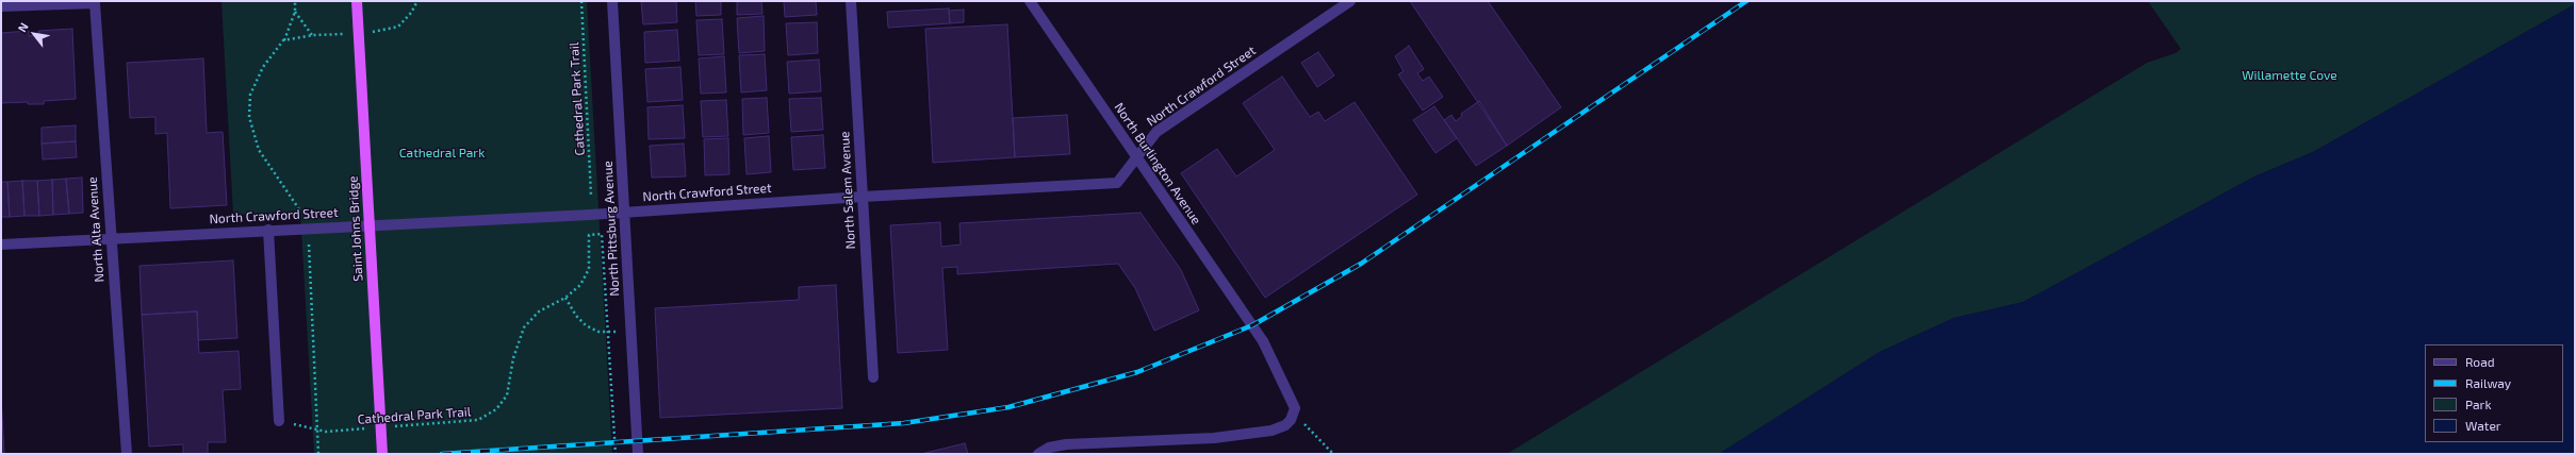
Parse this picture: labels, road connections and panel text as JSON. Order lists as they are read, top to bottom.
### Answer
{
  "streets": {
    "main road": ["Saint Johns Bridge"],
    "street": [
      "North Crawford Street",
      "North Burlington Avenue",
      "North Salem Avenue",
      "North Pittsburg Avenue",
      "North Alta Avenue"
    ],
    "path": ["Cathedral Park Trail"]
  },
  "crossings": [
    ["North Crawford Street", "North Burlington Avenue"],
    ["North Crawford Street", "North Salem Avenue"],
    ["North Crawford Street", "North Pittsburg Avenue"],
    ["North Crawford Street", "North Alta Avenue"]
  ],
  "parks": ["Willamette Cove", "Cathedral Park"],
  "legend": [
    "Road",
    "Railway",
    "Park",
    "Water"
  ],
  "north": "top left"
}
